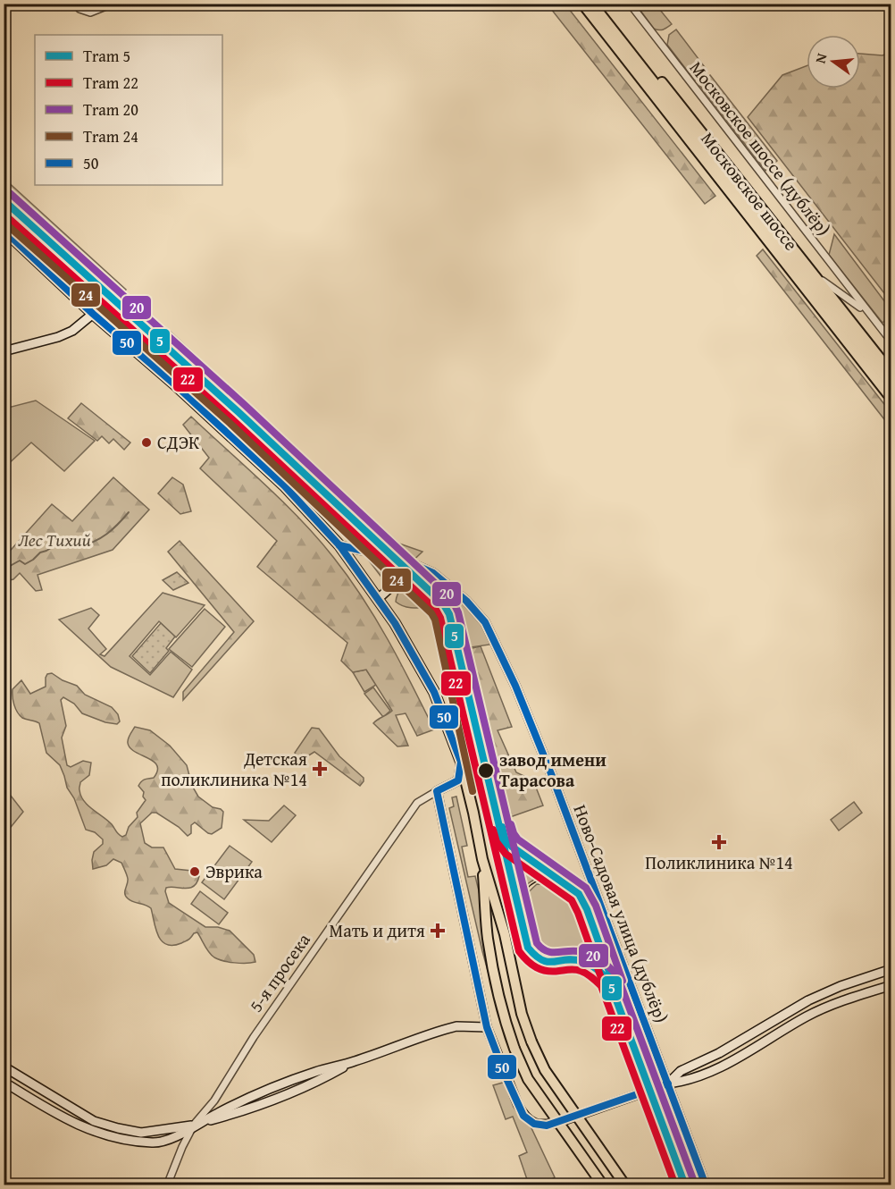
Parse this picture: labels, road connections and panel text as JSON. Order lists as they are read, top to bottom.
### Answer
{
  "streets": {
    "main road": ["Московское шоссе", "Ново-Садовая улица (дублёр)"],
    "street": ["Московское шоссе (дублёр)", "5-я просека"]
  },
  "crossings": [
    ["Московское шоссе (дублёр)", "Московское шоссе"]
  ],
  "parks": ["Лес Тихий"],
  "places": {
    "other": ["СДЭК", "завод имени Тарасова", "Эврика"],
    "health": ["Детская поликлиника №14", "Поликлиника №14", "Мать и дитя"]
  },
  "lines": [
    "tram line 20",
    "tram line 5",
    "tram line 22",
    "tram line 24",
    "transit line 50"
  ],
  "legend": [
    "Tram 5",
    "Tram 22",
    "Tram 20",
    "Tram 24",
    "50"
  ],
  "north": "left"
}
